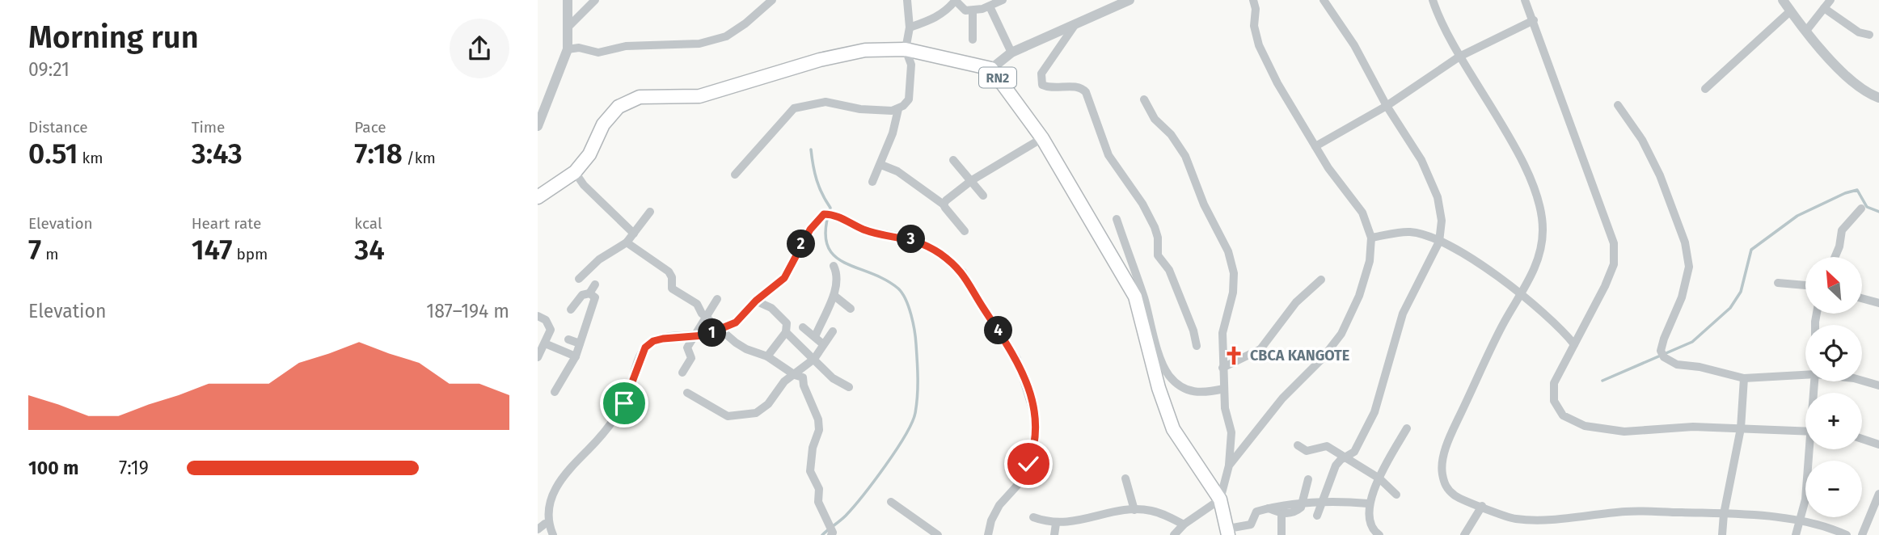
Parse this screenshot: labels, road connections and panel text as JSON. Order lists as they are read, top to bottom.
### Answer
{
  "streets": {
    "highway": ["RN2"]
  },
  "places": {
    "church": ["CBCA KANGOTE"]
  },
  "north": "top left",
  "page": {
    "heading": ["Morning run", "09:21"],
    "stats": [
      ["Distance", "0.51 km"],
      ["Time", "3:43"],
      ["Pace", "7:18 /km"],
      ["Elevation", "7 m"],
      ["Heart rate", "147 bpm"],
      ["kcal", "34"]
    ],
    "pins": [
      "3",
      "2",
      "4",
      "1"
    ],
    "map_buttons": ["+", "−"],
    "chart": ["Elevation", "187–194 m"],
    "list": [
      {
        "name": "100 m",
        "note": "7:19"
      }
    ]
  }
}
